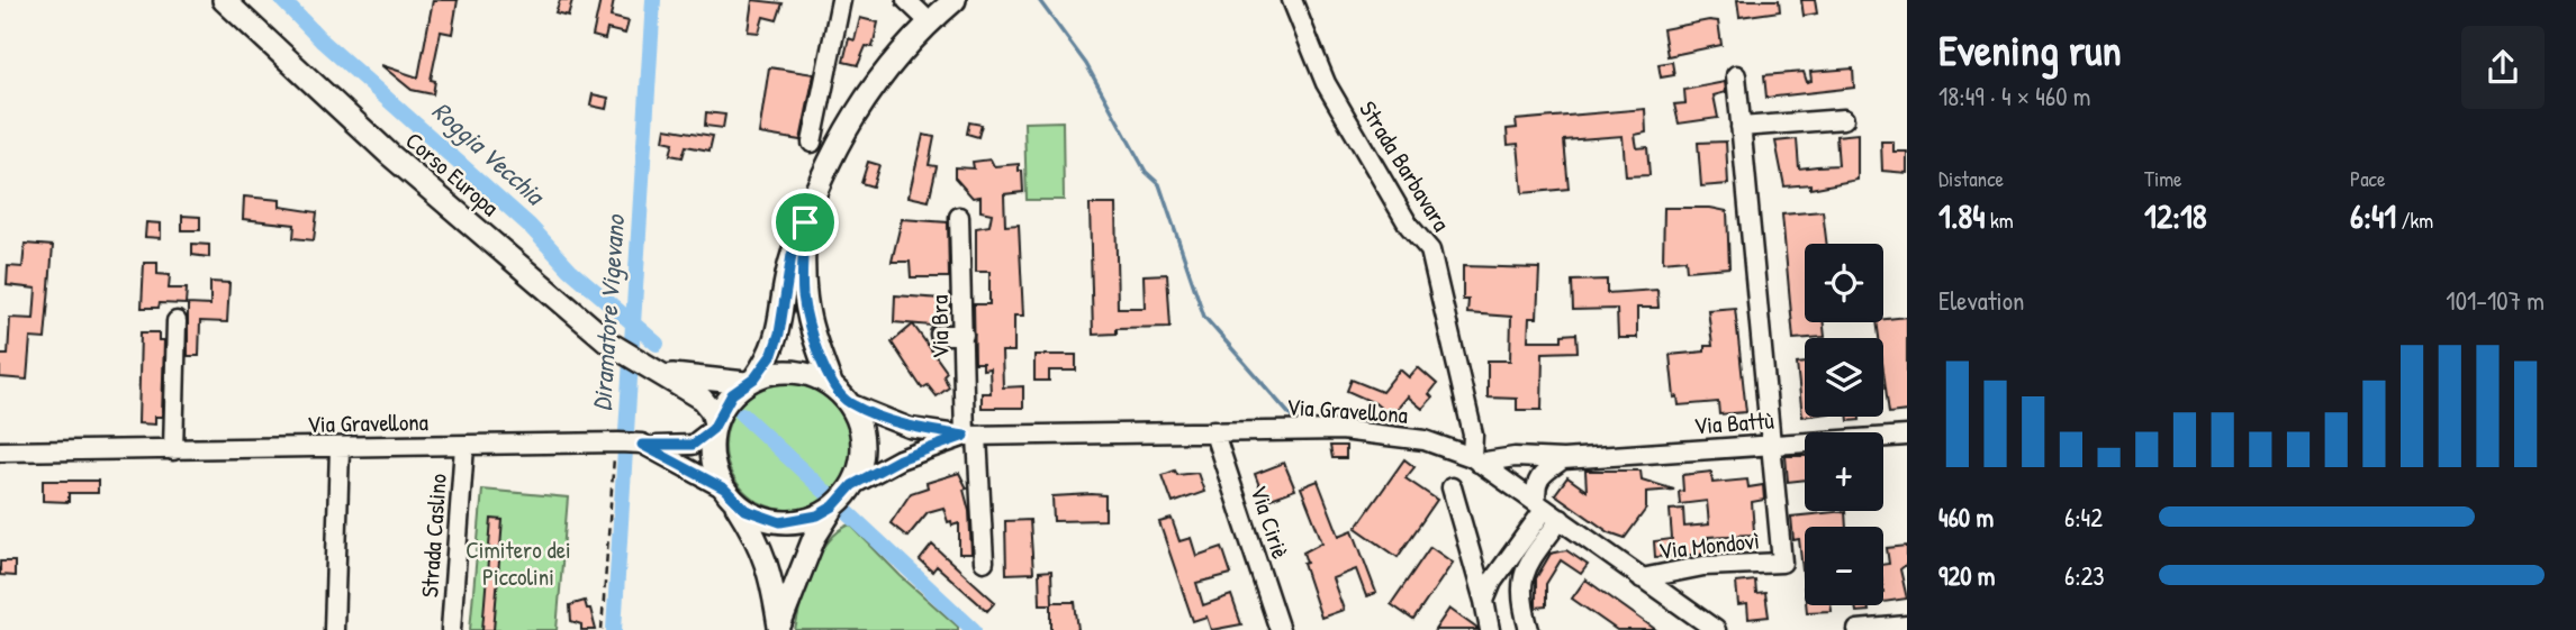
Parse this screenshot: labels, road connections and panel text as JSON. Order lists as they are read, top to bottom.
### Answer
{
  "streets": {
    "main road": ["Corso Europa"],
    "street": [
      "Strada Barbavara",
      "Via Bra",
      "Via Gravellona",
      "Via Battù",
      "Via Ciriè",
      "Strada Caslino",
      "Via Mondovì"
    ]
  },
  "crossings": [
    ["Strada Barbavara", "Via Gravellona"],
    ["Strada Barbavara", "Via Battù"],
    ["Corso Europa", "Via Gravellona"],
    ["Via Bra", "Via Gravellona"],
    ["Via Gravellona", "Via Battù"],
    ["Via Gravellona", "Via Ciriè"],
    ["Via Gravellona", "Strada Caslino"],
    ["Via Gravellona", "Via Mondovì"],
    ["Via Battù", "Via Mondovì"]
  ],
  "water": ["Roggia Vecchia", "Diramatore Vigevano"],
  "parks": ["Cimitero dei Piccolini"],
  "page": {
    "heading": ["Evening run", "18:49 · 4 × 460 m"],
    "stats": [
      ["Distance", "1.84 km"],
      ["Time", "12:18"],
      ["Pace", "6:41 /km"]
    ],
    "map_buttons": ["+", "−"],
    "chart": ["Elevation", "101–107 m"],
    "list": [
      {
        "name": "460 m",
        "note": "6:42"
      },
      {
        "name": "920 m",
        "note": "6:23"
      }
    ]
  }
}
